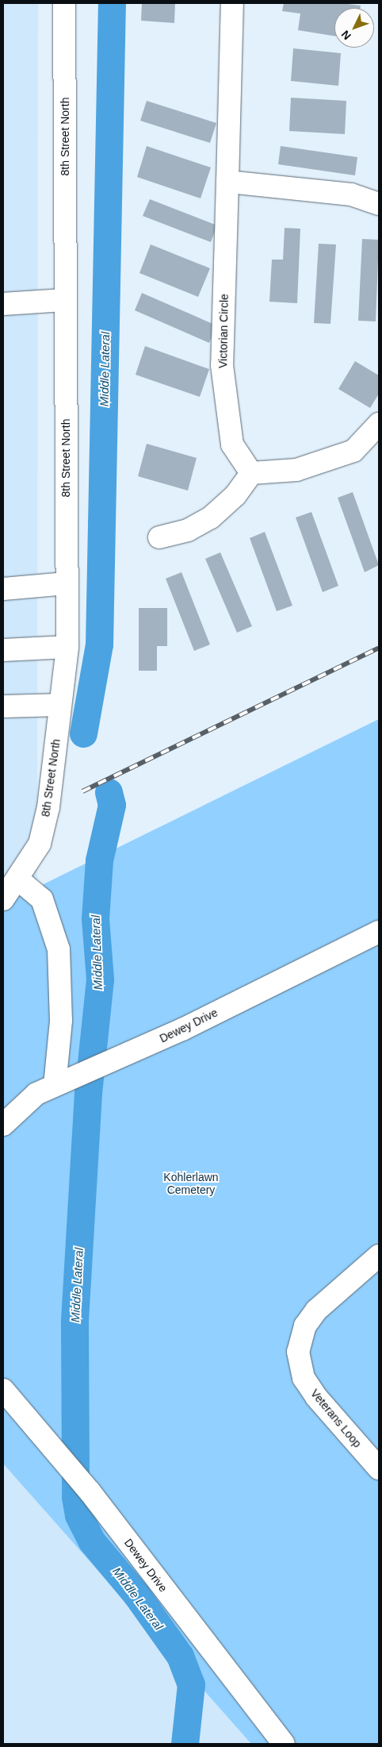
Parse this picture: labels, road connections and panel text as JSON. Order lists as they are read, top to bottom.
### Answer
{
  "streets": {
    "street": [
      "8th Street North",
      "Victorian Circle",
      "Dewey Drive",
      "Veterans Loop"
    ]
  },
  "water": ["Middle Lateral"],
  "parks": ["Kohlerlawn Cemetery"],
  "north": "bottom left"
}
